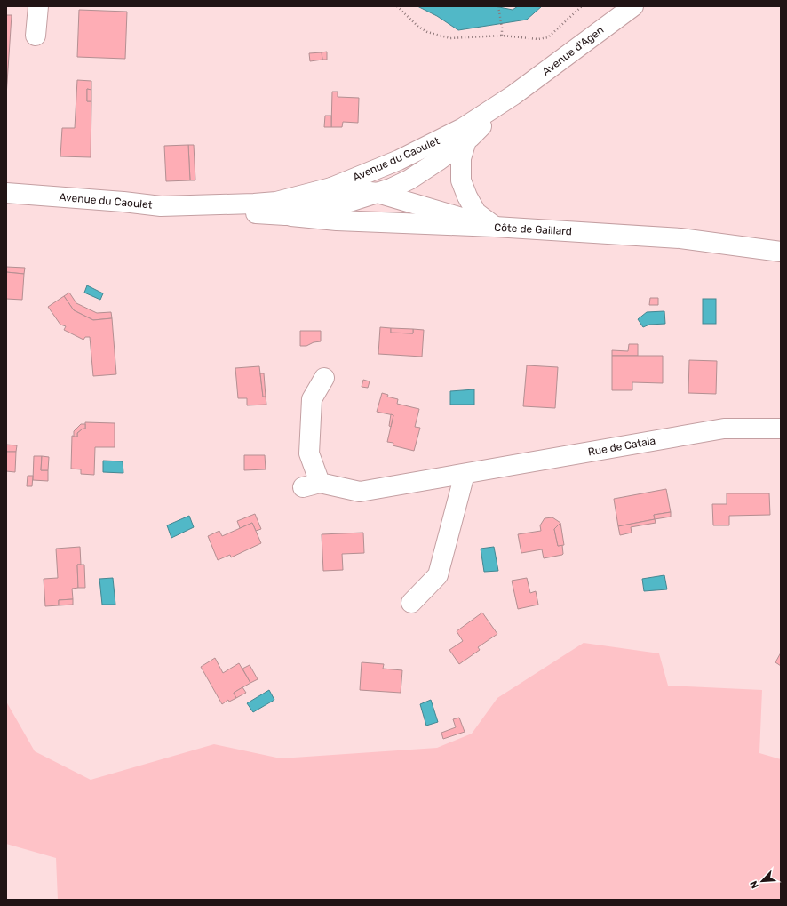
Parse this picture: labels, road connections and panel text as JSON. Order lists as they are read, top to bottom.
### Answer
{
  "streets": {
    "street": [
      "Avenue d'Agen",
      "Avenue du Caoulet",
      "Côte de Gaillard",
      "Rue de Catala"
    ]
  },
  "crossings": [
    ["Avenue d'Agen", "Avenue du Caoulet"],
    ["Avenue du Caoulet", "Côte de Gaillard"]
  ],
  "north": "bottom left"
}
